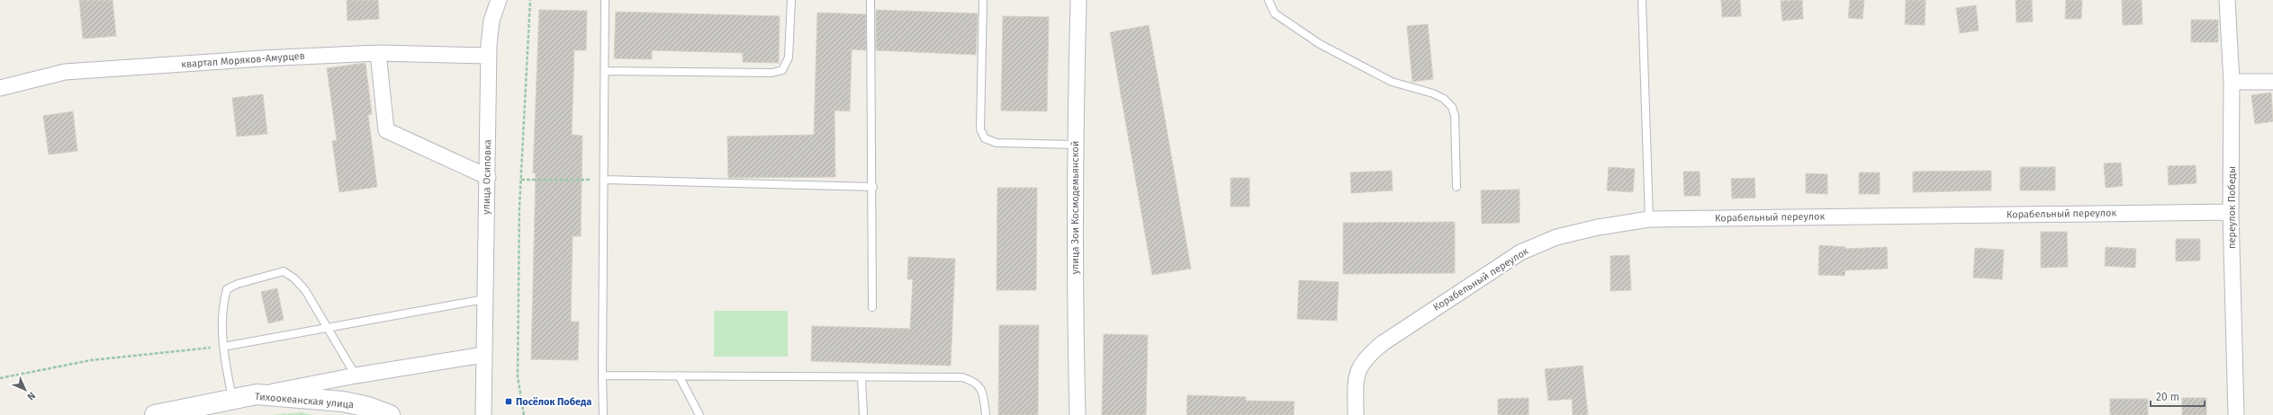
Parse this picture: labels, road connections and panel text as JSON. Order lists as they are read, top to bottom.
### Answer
{
  "streets": {
    "main road": ["Тихоокеанская улица"],
    "street": [
      "квартал Моряков-Амурцев",
      "улица Осиповка",
      "улица Зои Космодемьянской",
      "переулок Победы",
      "Корабельный переулок"
    ]
  },
  "crossings": [
    ["квартал Моряков-Амурцев", "улица Осиповка"],
    ["переулок Победы", "Корабельный переулок"]
  ],
  "places": {
    "transit": ["Посёлок Победа"]
  },
  "scale_bar": "20 m",
  "north": "bottom right"
}
